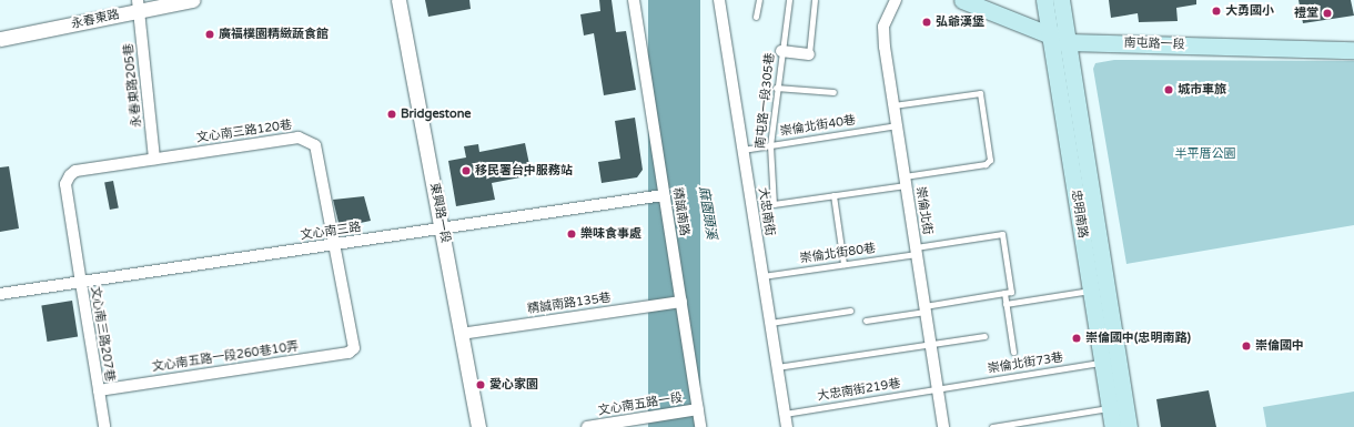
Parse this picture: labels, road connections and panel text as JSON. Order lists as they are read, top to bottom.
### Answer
{
  "streets": {
    "main road": ["南屯路一段", "忠明南路"],
    "street": [
      "永春東路",
      "永春東路205巷",
      "文心南三路120巷",
      "崇倫北街",
      "精誠南路",
      "大忠南街",
      "東興路一段",
      "文心南三路",
      "精誠南路135巷",
      "文心南三路207巷",
      "文心南五路一段260巷10弄",
      "文心南五路一段"
    ],
    "lane": [
      "南屯路一段305巷",
      "崇倫北街40巷",
      "崇倫北街80巷",
      "崇倫北街73巷",
      "大忠南街219巷"
    ]
  },
  "crossings": [
    ["永春東路", "永春東路205巷"],
    ["南屯路一段", "忠明南路"],
    ["永春東路205巷", "文心南三路120巷"],
    ["南屯路一段305巷", "崇倫北街40巷"],
    ["崇倫北街40巷", "崇倫北街"],
    ["崇倫北街40巷", "大忠南街"],
    ["文心南三路120巷", "文心南三路"],
    ["文心南三路120巷", "文心南三路207巷"],
    ["文心南三路120巷", "文心南五路一段260巷10弄"],
    ["崇倫北街", "崇倫北街80巷"],
    ["崇倫北街", "崇倫北街73巷"],
    ["崇倫北街", "大忠南街219巷"],
    ["精誠南路", "文心南三路"],
    ["精誠南路", "精誠南路135巷"],
    ["精誠南路", "文心南五路一段"],
    ["大忠南街", "崇倫北街80巷"],
    ["大忠南街", "大忠南街219巷"],
    ["東興路一段", "文心南三路"],
    ["東興路一段", "精誠南路135巷"],
    ["忠明南路", "崇倫北街73巷"],
    ["文心南三路", "文心南三路207巷"],
    ["文心南三路207巷", "文心南五路一段260巷10弄"],
    ["崇倫北街73巷", "大忠南街219巷"]
  ],
  "water": ["麻園頭溪"],
  "parks": ["半平厝公園"],
  "places": [
    "大勇國小",
    "禮堂",
    "弘爺漢堡",
    "廣福樸園精緻蔬食館",
    "城市車旅",
    "Bridgestone",
    "移民署台中服務站",
    "樂味食事處",
    "崇倫國中(忠明南路)",
    "崇倫國中",
    "愛心家園"
  ]
}
